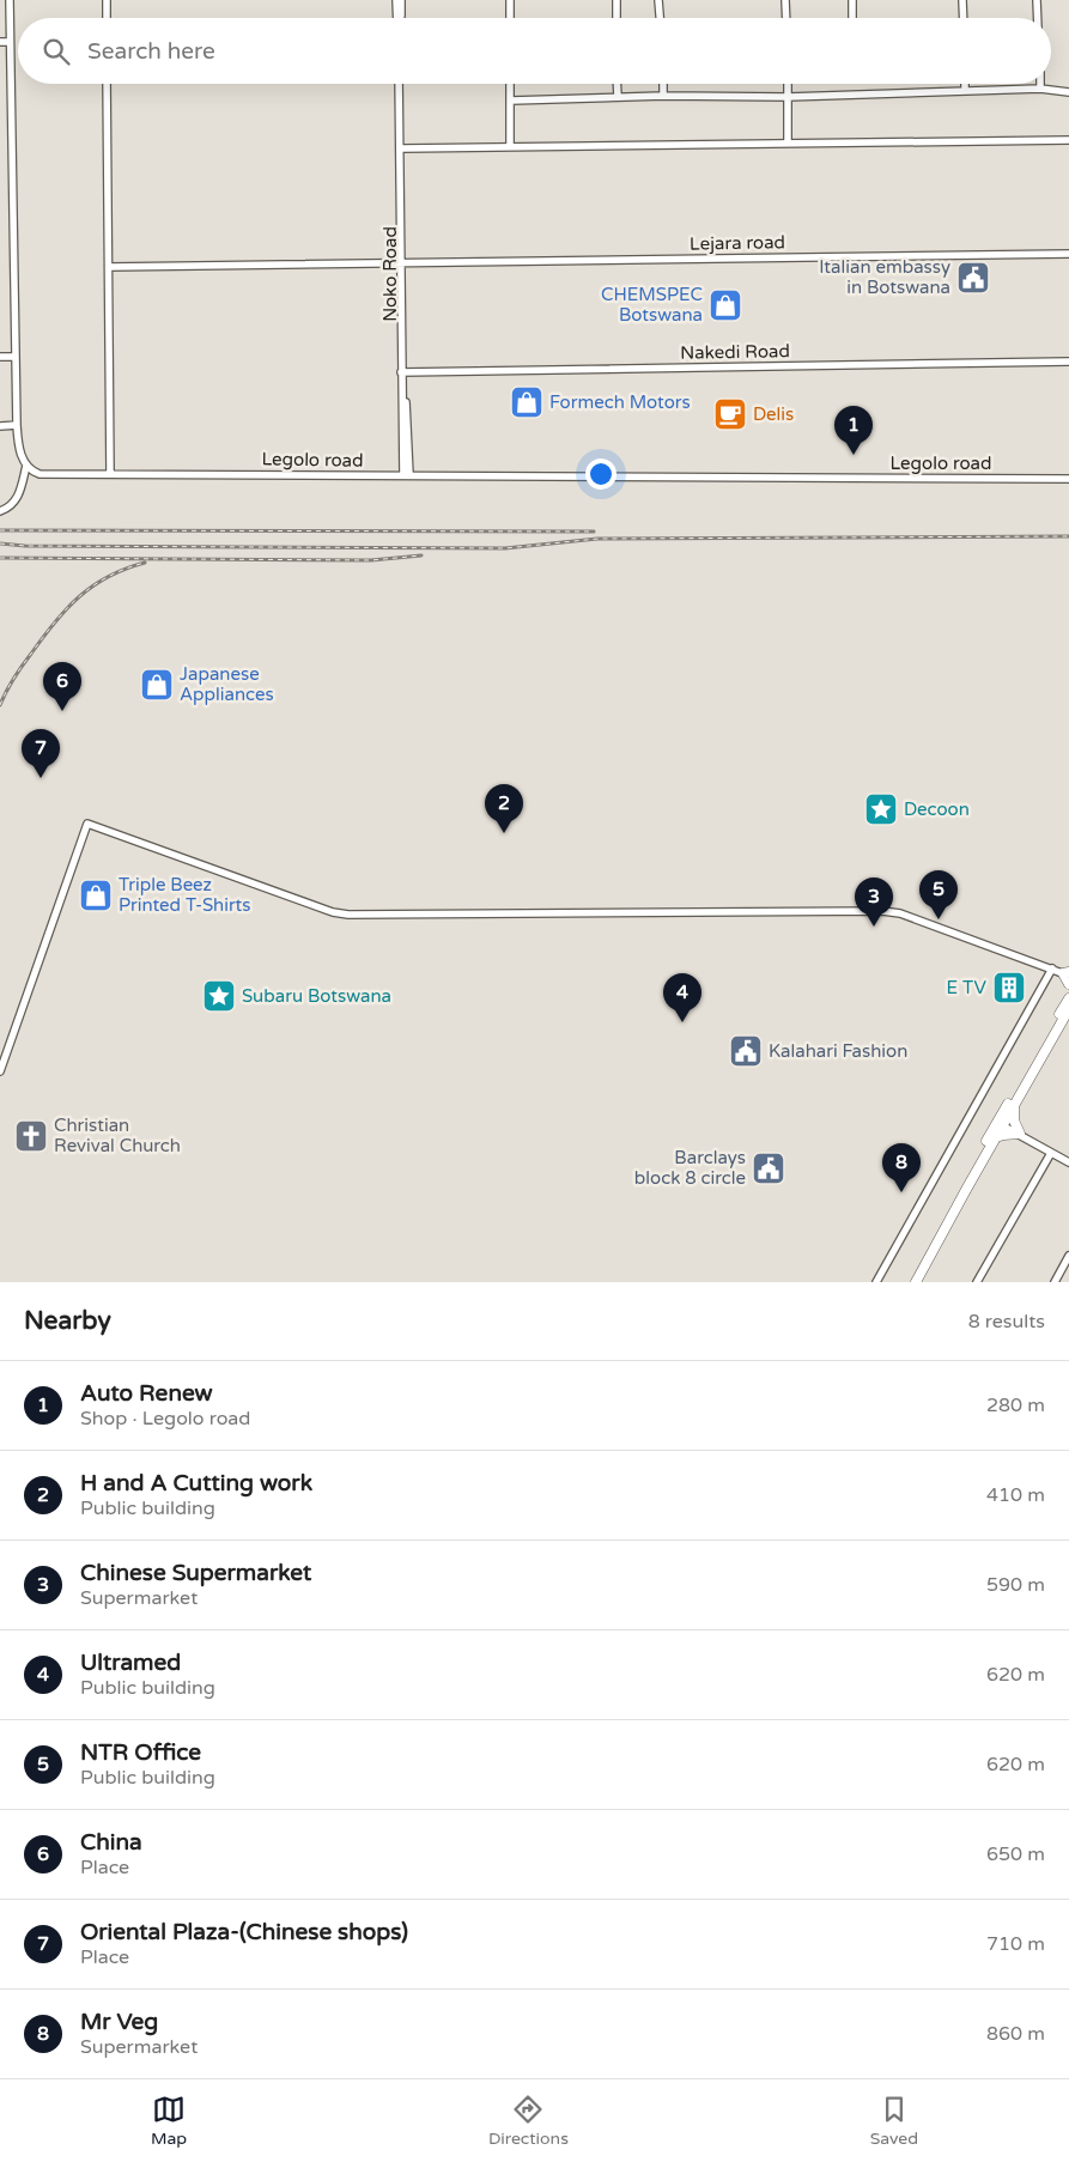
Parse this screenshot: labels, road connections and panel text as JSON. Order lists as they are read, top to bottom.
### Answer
{
  "streets": {
    "street": [
      "Lejara road",
      "Noko Road",
      "Nakedi Road",
      "Legolo road"
    ]
  },
  "crossings": [
    ["Lejara road", "Noko Road"],
    ["Noko Road", "Nakedi Road"],
    ["Noko Road", "Legolo road"]
  ],
  "places": {
    "public building": ["Italian embassy in Botswana", "Kalahari Fashion", "Barclays block 8 circle"],
    "shop": [
      "CHEMSPEC Botswana",
      "Formech Motors",
      "Japanese Appliances",
      "Triple Beez Printed T-Shirts"
    ],
    "cafe": ["Delis"],
    "place": ["Decoon", "Subaru Botswana"],
    "building": ["E TV"],
    "church": ["Christian Revival Church"]
  },
  "page": {
    "search": "Search here",
    "pins": [
      "1",
      "6",
      "7",
      "2",
      "5",
      "3",
      "4",
      "8"
    ],
    "heading": ["Nearby", "8 results"],
    "list": [
      {
        "mark": "1",
        "name": "Auto Renew",
        "note": "Shop · Legolo road",
        "value": "280 m"
      },
      {
        "mark": "2",
        "name": "H and A Cutting work",
        "note": "Public building",
        "value": "410 m"
      },
      {
        "mark": "3",
        "name": "Chinese Supermarket",
        "note": "Supermarket",
        "value": "590 m"
      },
      {
        "mark": "4",
        "name": "Ultramed",
        "note": "Public building",
        "value": "620 m"
      },
      {
        "mark": "5",
        "name": "NTR Office",
        "note": "Public building",
        "value": "620 m"
      },
      {
        "mark": "6",
        "name": "China",
        "note": "Place",
        "value": "650 m"
      },
      {
        "mark": "7",
        "name": "Oriental Plaza-(Chinese shops)",
        "note": "Place",
        "value": "710 m"
      },
      {
        "mark": "8",
        "name": "Mr Veg",
        "note": "Supermarket",
        "value": "860 m"
      }
    ],
    "nav": ["Map", "Directions", "Saved"]
  }
}
